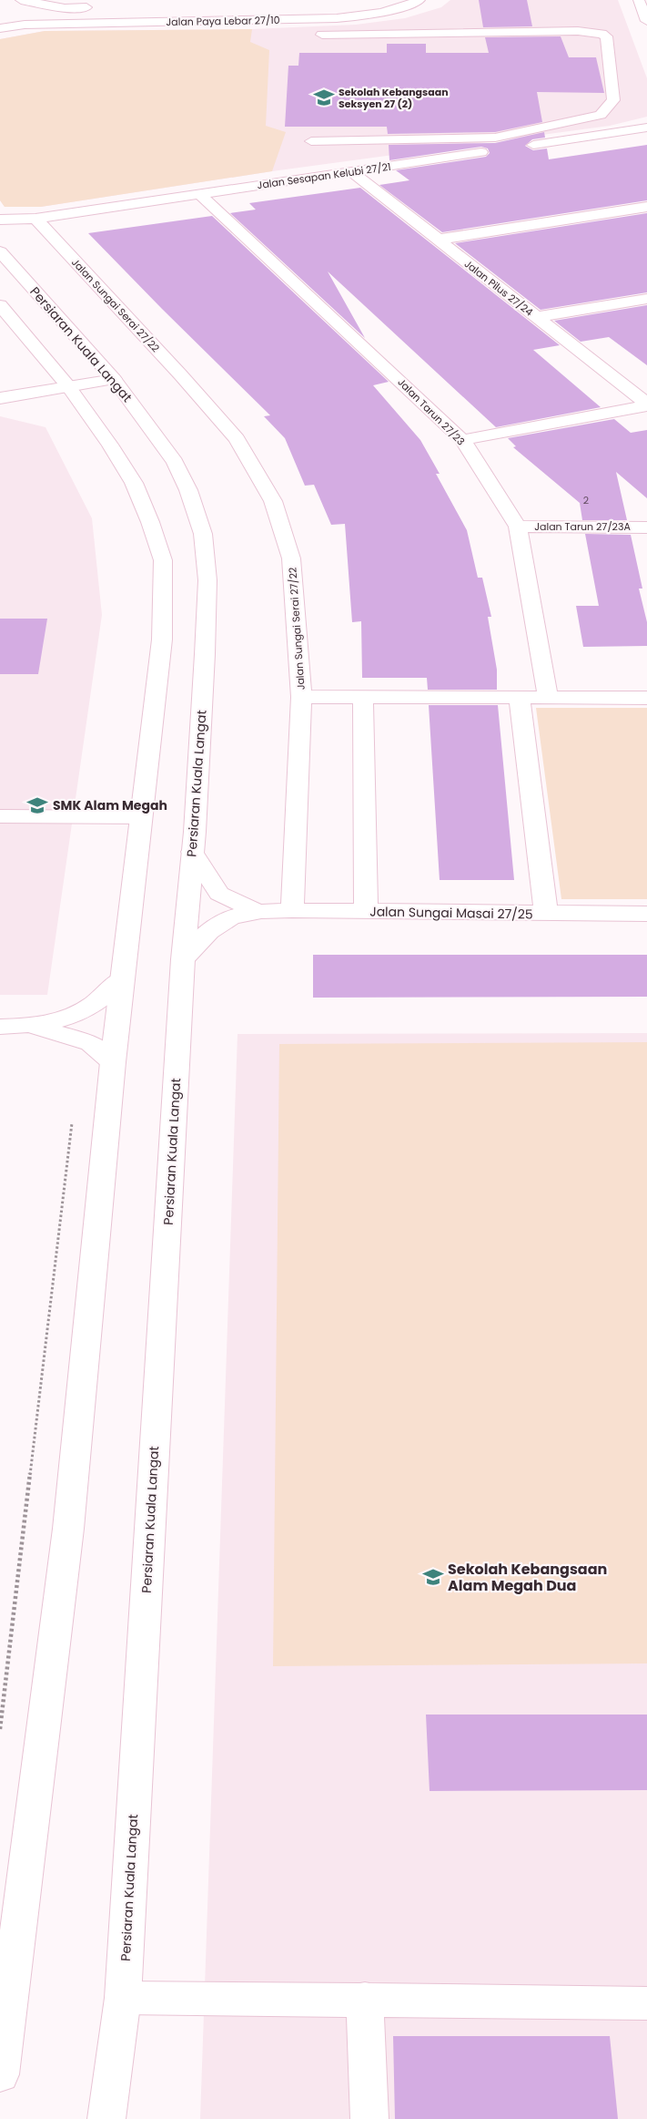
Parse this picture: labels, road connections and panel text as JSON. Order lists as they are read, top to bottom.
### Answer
{
  "streets": {
    "street": [
      "Jalan Paya Lebar 27/10",
      "Jalan Sesapan Kelubi 27/21",
      "Jalan Pilus 27/24",
      "Jalan Sungai Serai 27/22",
      "Persiaran Kuala Langat",
      "Jalan Tarun 27/23",
      "Jalan Tarun 27/23A",
      "Jalan Sungai Masai 27/25"
    ]
  },
  "crossings": [
    ["Jalan Sesapan Kelubi 27/21", "Jalan Pilus 27/24"],
    ["Jalan Sesapan Kelubi 27/21", "Jalan Sungai Serai 27/22"],
    ["Jalan Sesapan Kelubi 27/21", "Jalan Tarun 27/23"],
    ["Jalan Sungai Serai 27/22", "Jalan Sungai Masai 27/25"],
    ["Persiaran Kuala Langat", "Jalan Sungai Masai 27/25"],
    ["Jalan Tarun 27/23", "Jalan Tarun 27/23A"]
  ],
  "places": {
    "school or university": ["Sekolah Kebangsaan Seksyen 27 (2)", "SMK Alam Megah", "Sekolah Kebangsaan Alam Megah Dua"]
  },
  "house_numbers": ["2"]
}
